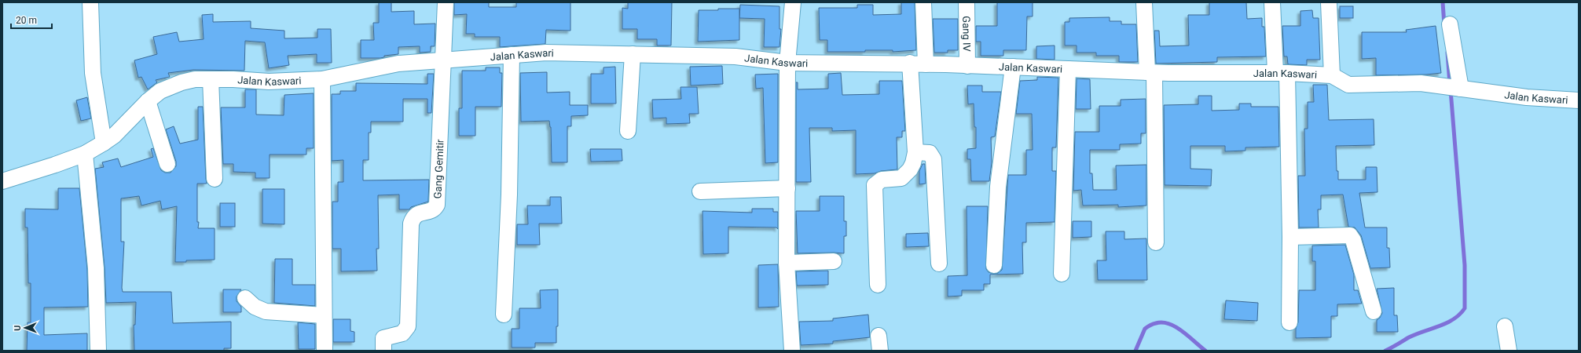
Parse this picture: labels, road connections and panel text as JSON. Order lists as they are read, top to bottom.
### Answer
{
  "streets": {
    "street": ["Gang IV", "Jalan Kaswari", "Gang Gemitir"]
  },
  "crossings": [
    ["Gang IV", "Jalan Kaswari"],
    ["Jalan Kaswari", "Gang Gemitir"]
  ],
  "scale_bar": "20 m",
  "north": "left"
}
